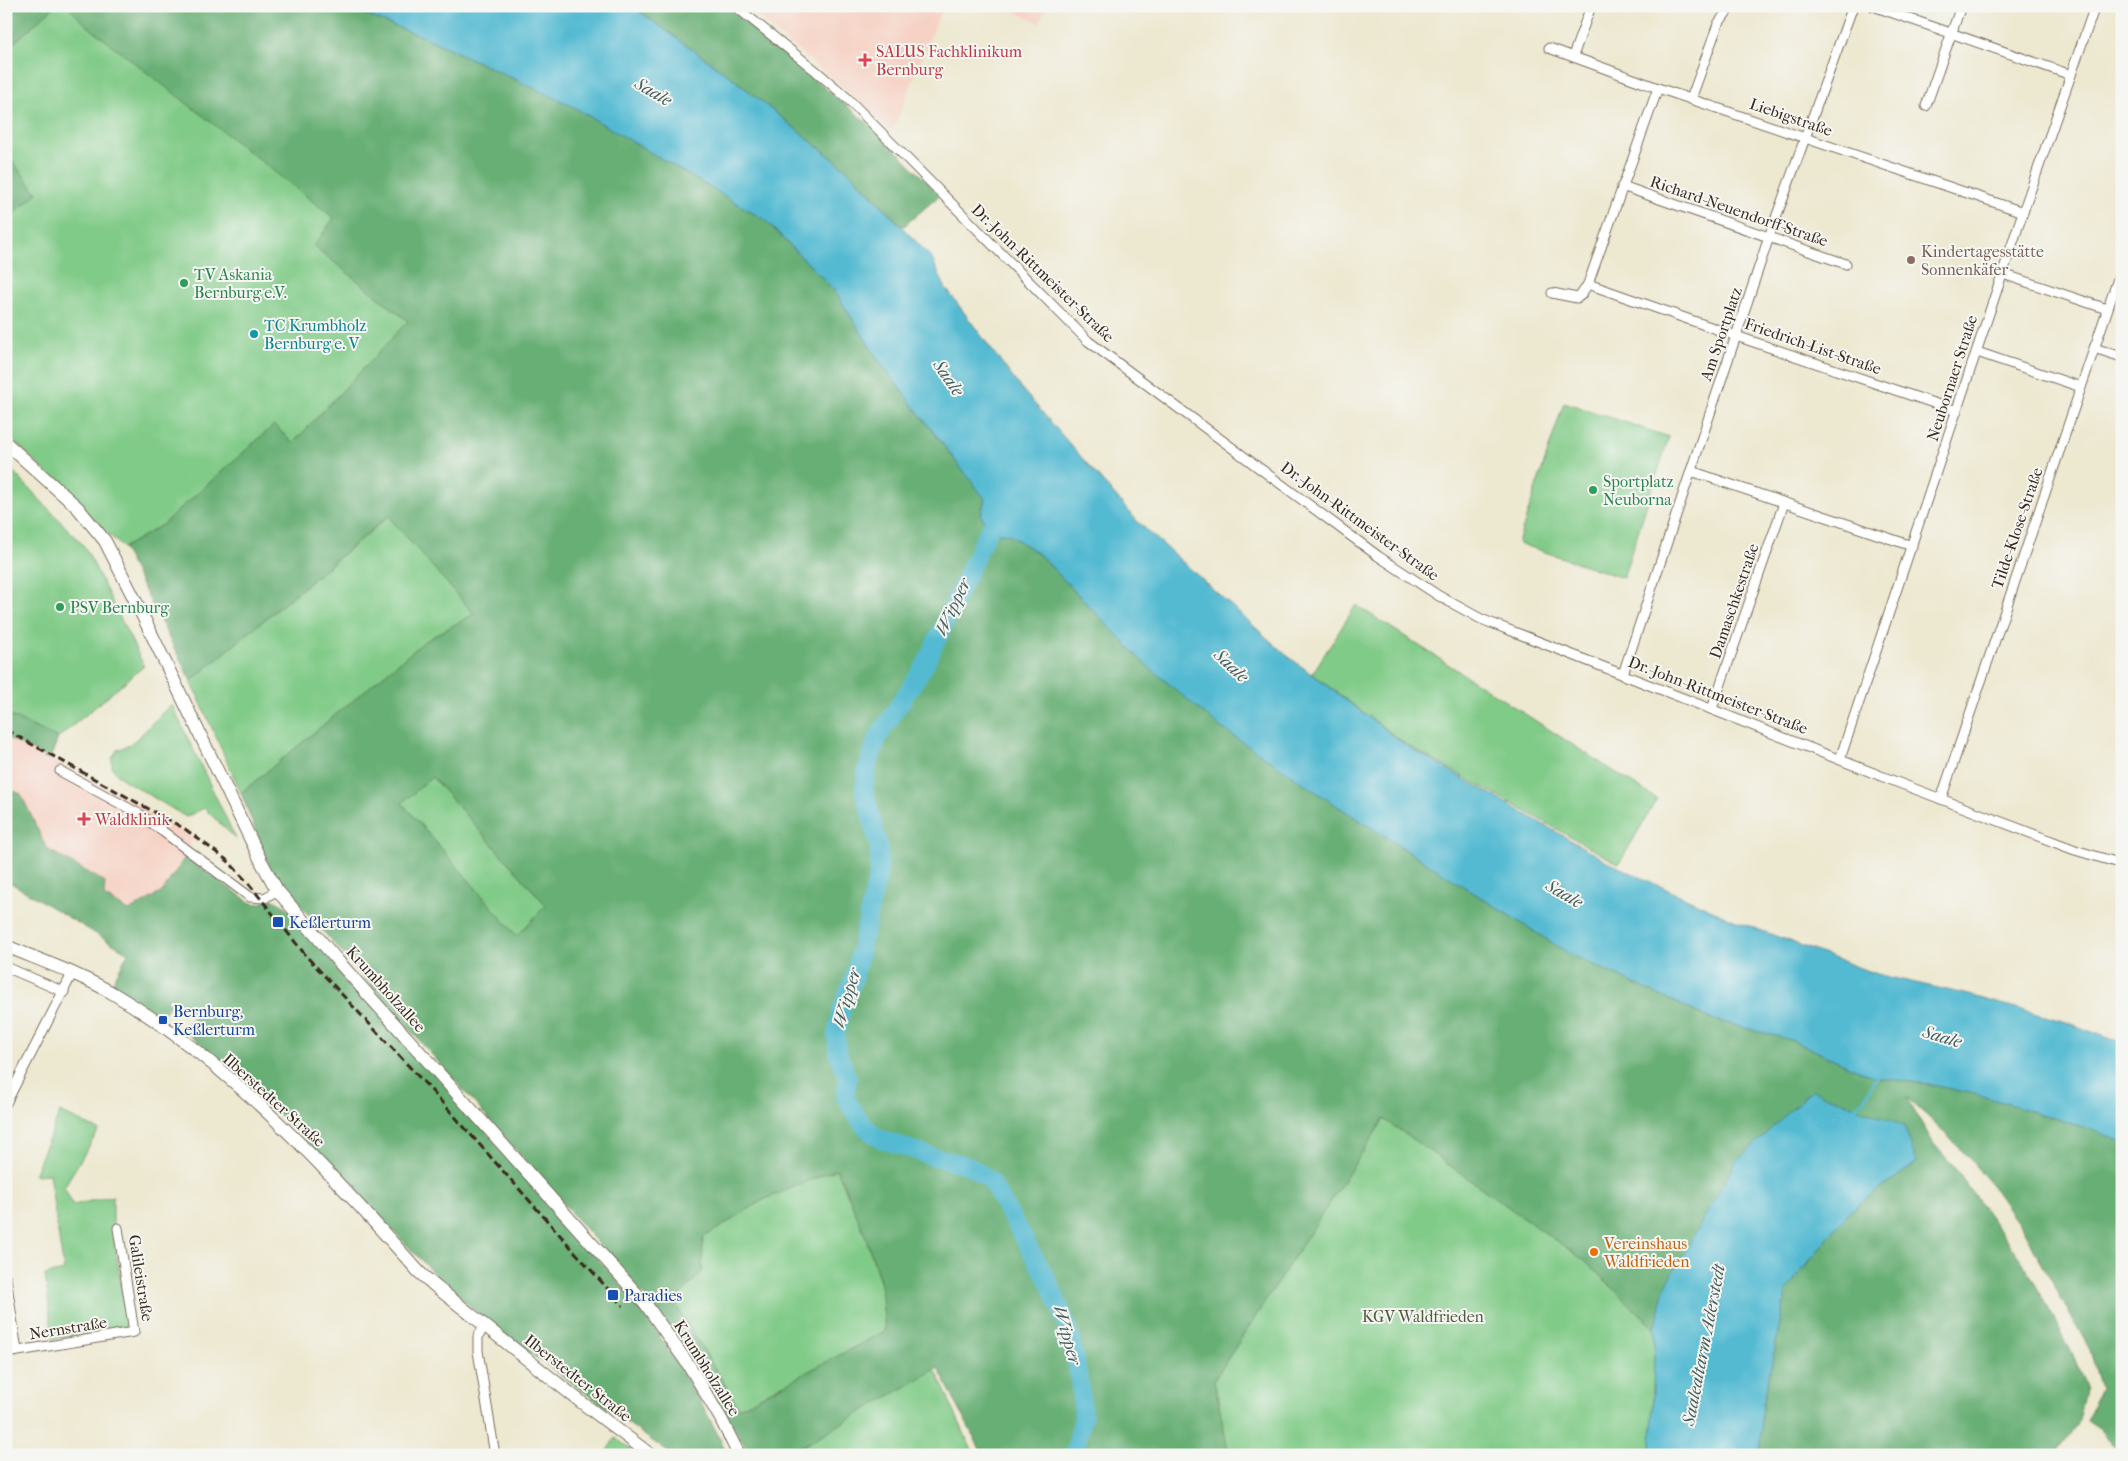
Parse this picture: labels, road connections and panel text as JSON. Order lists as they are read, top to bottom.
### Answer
{
  "streets": {
    "street": [
      "Liebigstraße",
      "Richard-Neuendorff-Straße",
      "Dr.-John-Rittmeister-Straße",
      "Am Sportplatz",
      "Friedrich-List-Straße",
      "Neubornaer Straße",
      "Tilde-Klose-Straße",
      "Damaschkestraße",
      "Krumbholzallee",
      "Ilberstedter Straße",
      "Galileistraße",
      "Nernstraße"
    ]
  },
  "crossings": [
    ["Liebigstraße", "Am Sportplatz"],
    ["Liebigstraße", "Neubornaer Straße"],
    ["Richard-Neuendorff-Straße", "Am Sportplatz"],
    ["Dr.-John-Rittmeister-Straße", "Am Sportplatz"],
    ["Dr.-John-Rittmeister-Straße", "Neubornaer Straße"],
    ["Dr.-John-Rittmeister-Straße", "Tilde-Klose-Straße"],
    ["Dr.-John-Rittmeister-Straße", "Damaschkestraße"],
    ["Am Sportplatz", "Friedrich-List-Straße"],
    ["Friedrich-List-Straße", "Neubornaer Straße"],
    ["Galileistraße", "Nernstraße"]
  ],
  "water": ["Saale", "Wipper", "Saalealtarm Aderstedt"],
  "parks": ["KGV Waldfrieden"],
  "places": {
    "health": ["SALUS Fachklinikum Bernburg", "Waldklinik"],
    "other": [
      "Kindertagesstätte Sonnenkäfer",
      "TV Askania Bernburg e.V.",
      "TC Krumbholz Bernburg e. V",
      "Sportplatz Neuborna",
      "PSV Bernburg",
      "Vereinshaus Waldfrieden"
    ],
    "transit": ["Keßlerturm", "Bernburg, Keßlerturm", "Paradies"]
  }
}
